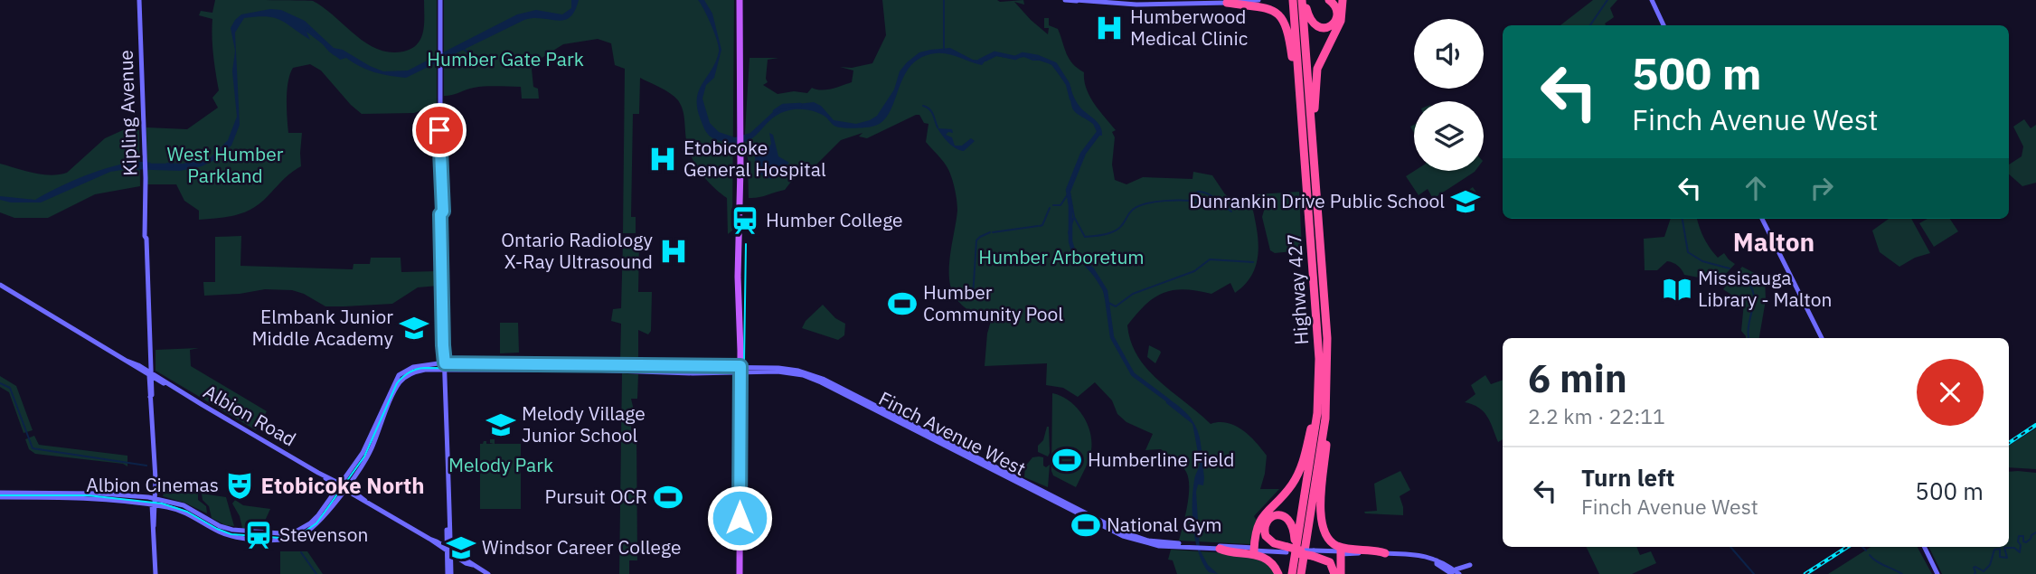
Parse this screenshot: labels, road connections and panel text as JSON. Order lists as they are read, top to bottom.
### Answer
{
  "streets": {
    "highway": ["Highway 427"],
    "main road": ["Kipling Avenue", "Albion Road", "Finch Avenue West"]
  },
  "crossings": [
    ["Kipling Avenue", "Albion Road"],
    ["Kipling Avenue", "Finch Avenue West"],
    ["Albion Road", "Finch Avenue West"]
  ],
  "districts": ["Malton", "Etobicoke North"],
  "parks": [
    "Humber Gate Park",
    "West Humber Parkland",
    "Humber Arboretum",
    "Melody Park"
  ],
  "places": {
    "hospital": ["Humberwood Medical Clinic", "Etobicoke General Hospital", "Ontario Radiology X-Ray Ultrasound"],
    "school or university": [
      "Dunrankin Drive Public School",
      "Elmbank Junior Middle Academy",
      "Melody Village Junior School",
      "Windsor Career College"
    ],
    "station": ["Humber College", "Stevenson"],
    "library": ["Missisauga Library - Malton"],
    "sports": [
      "Humber Community Pool",
      "Humberline Field",
      "Pursuit OCR",
      "National Gym"
    ],
    "theatre": ["Albion Cinemas"]
  },
  "page": {
    "turn": ["500 m", "Finch Avenue West"],
    "heading": ["6 min", "2.2 km · 22:11"],
    "list": [
      {
        "name": "Turn left",
        "note": "Finch Avenue West",
        "value": "500 m"
      }
    ]
  }
}
